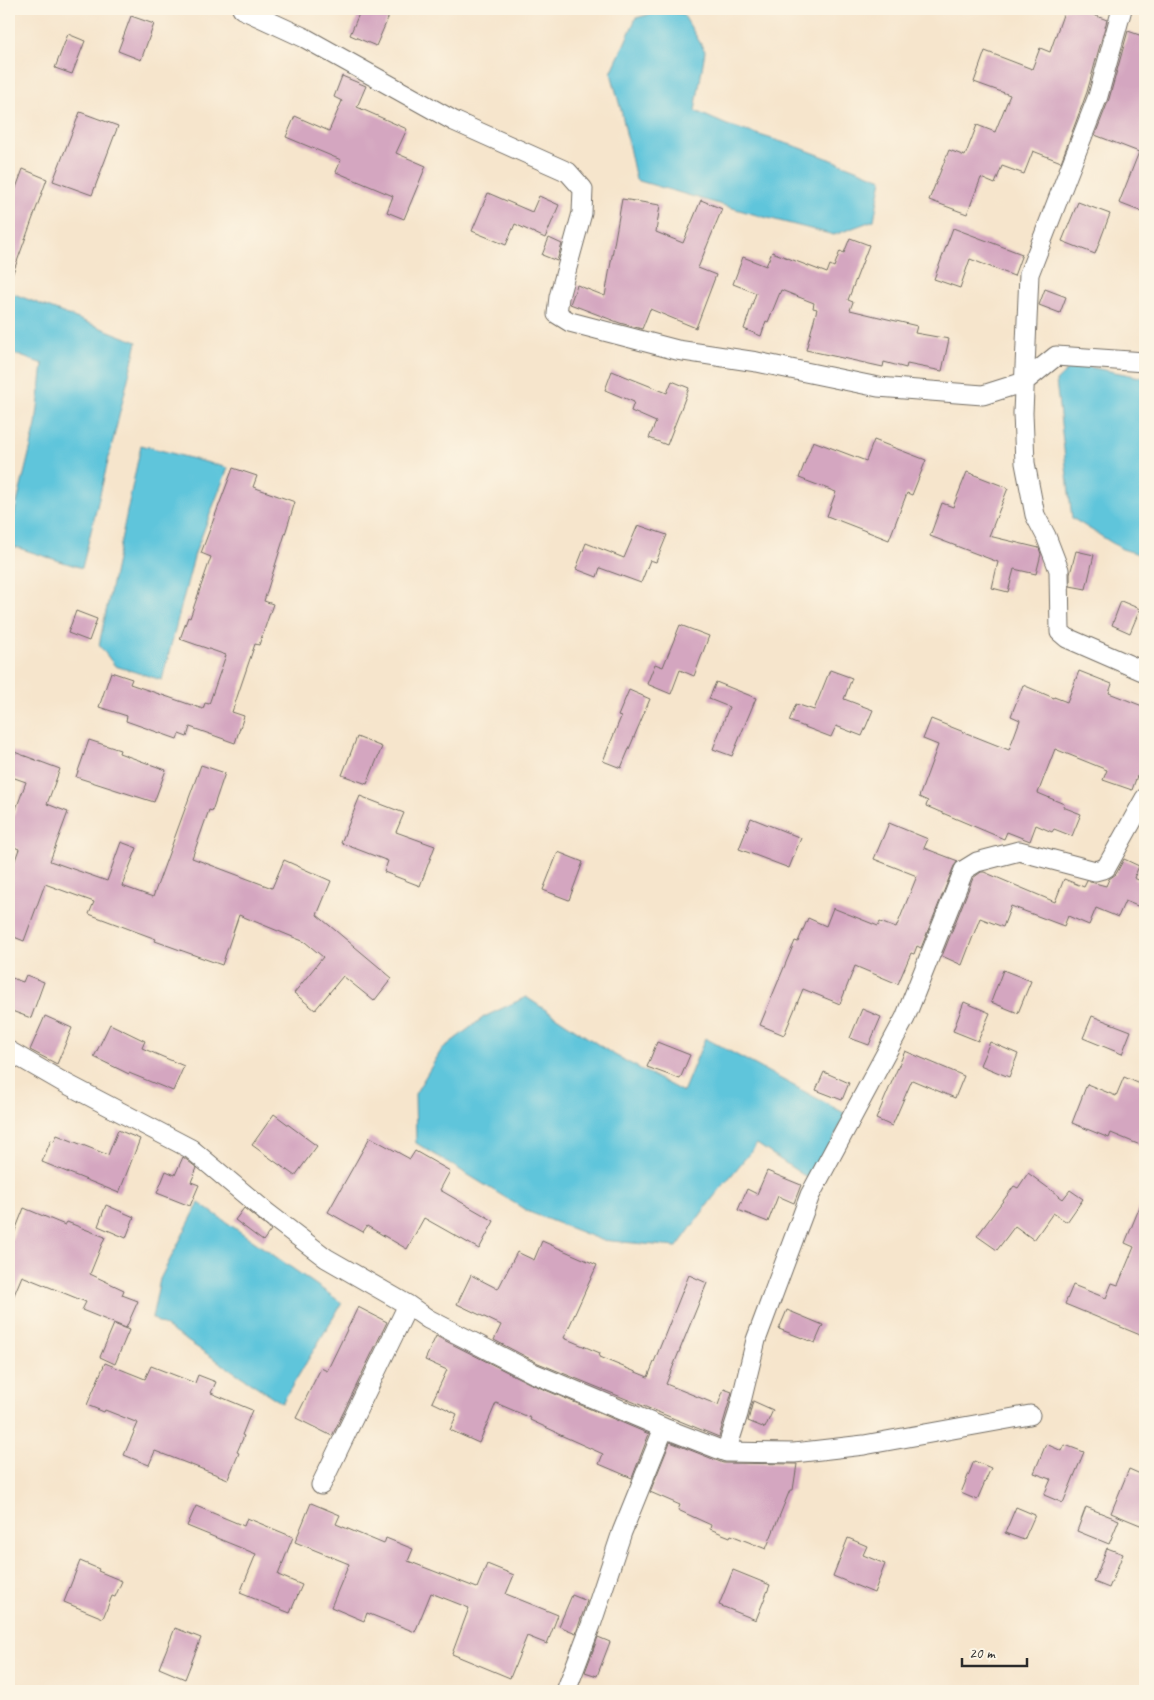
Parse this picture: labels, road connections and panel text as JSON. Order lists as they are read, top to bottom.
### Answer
{
  "scale_bar": "20 m"
}
